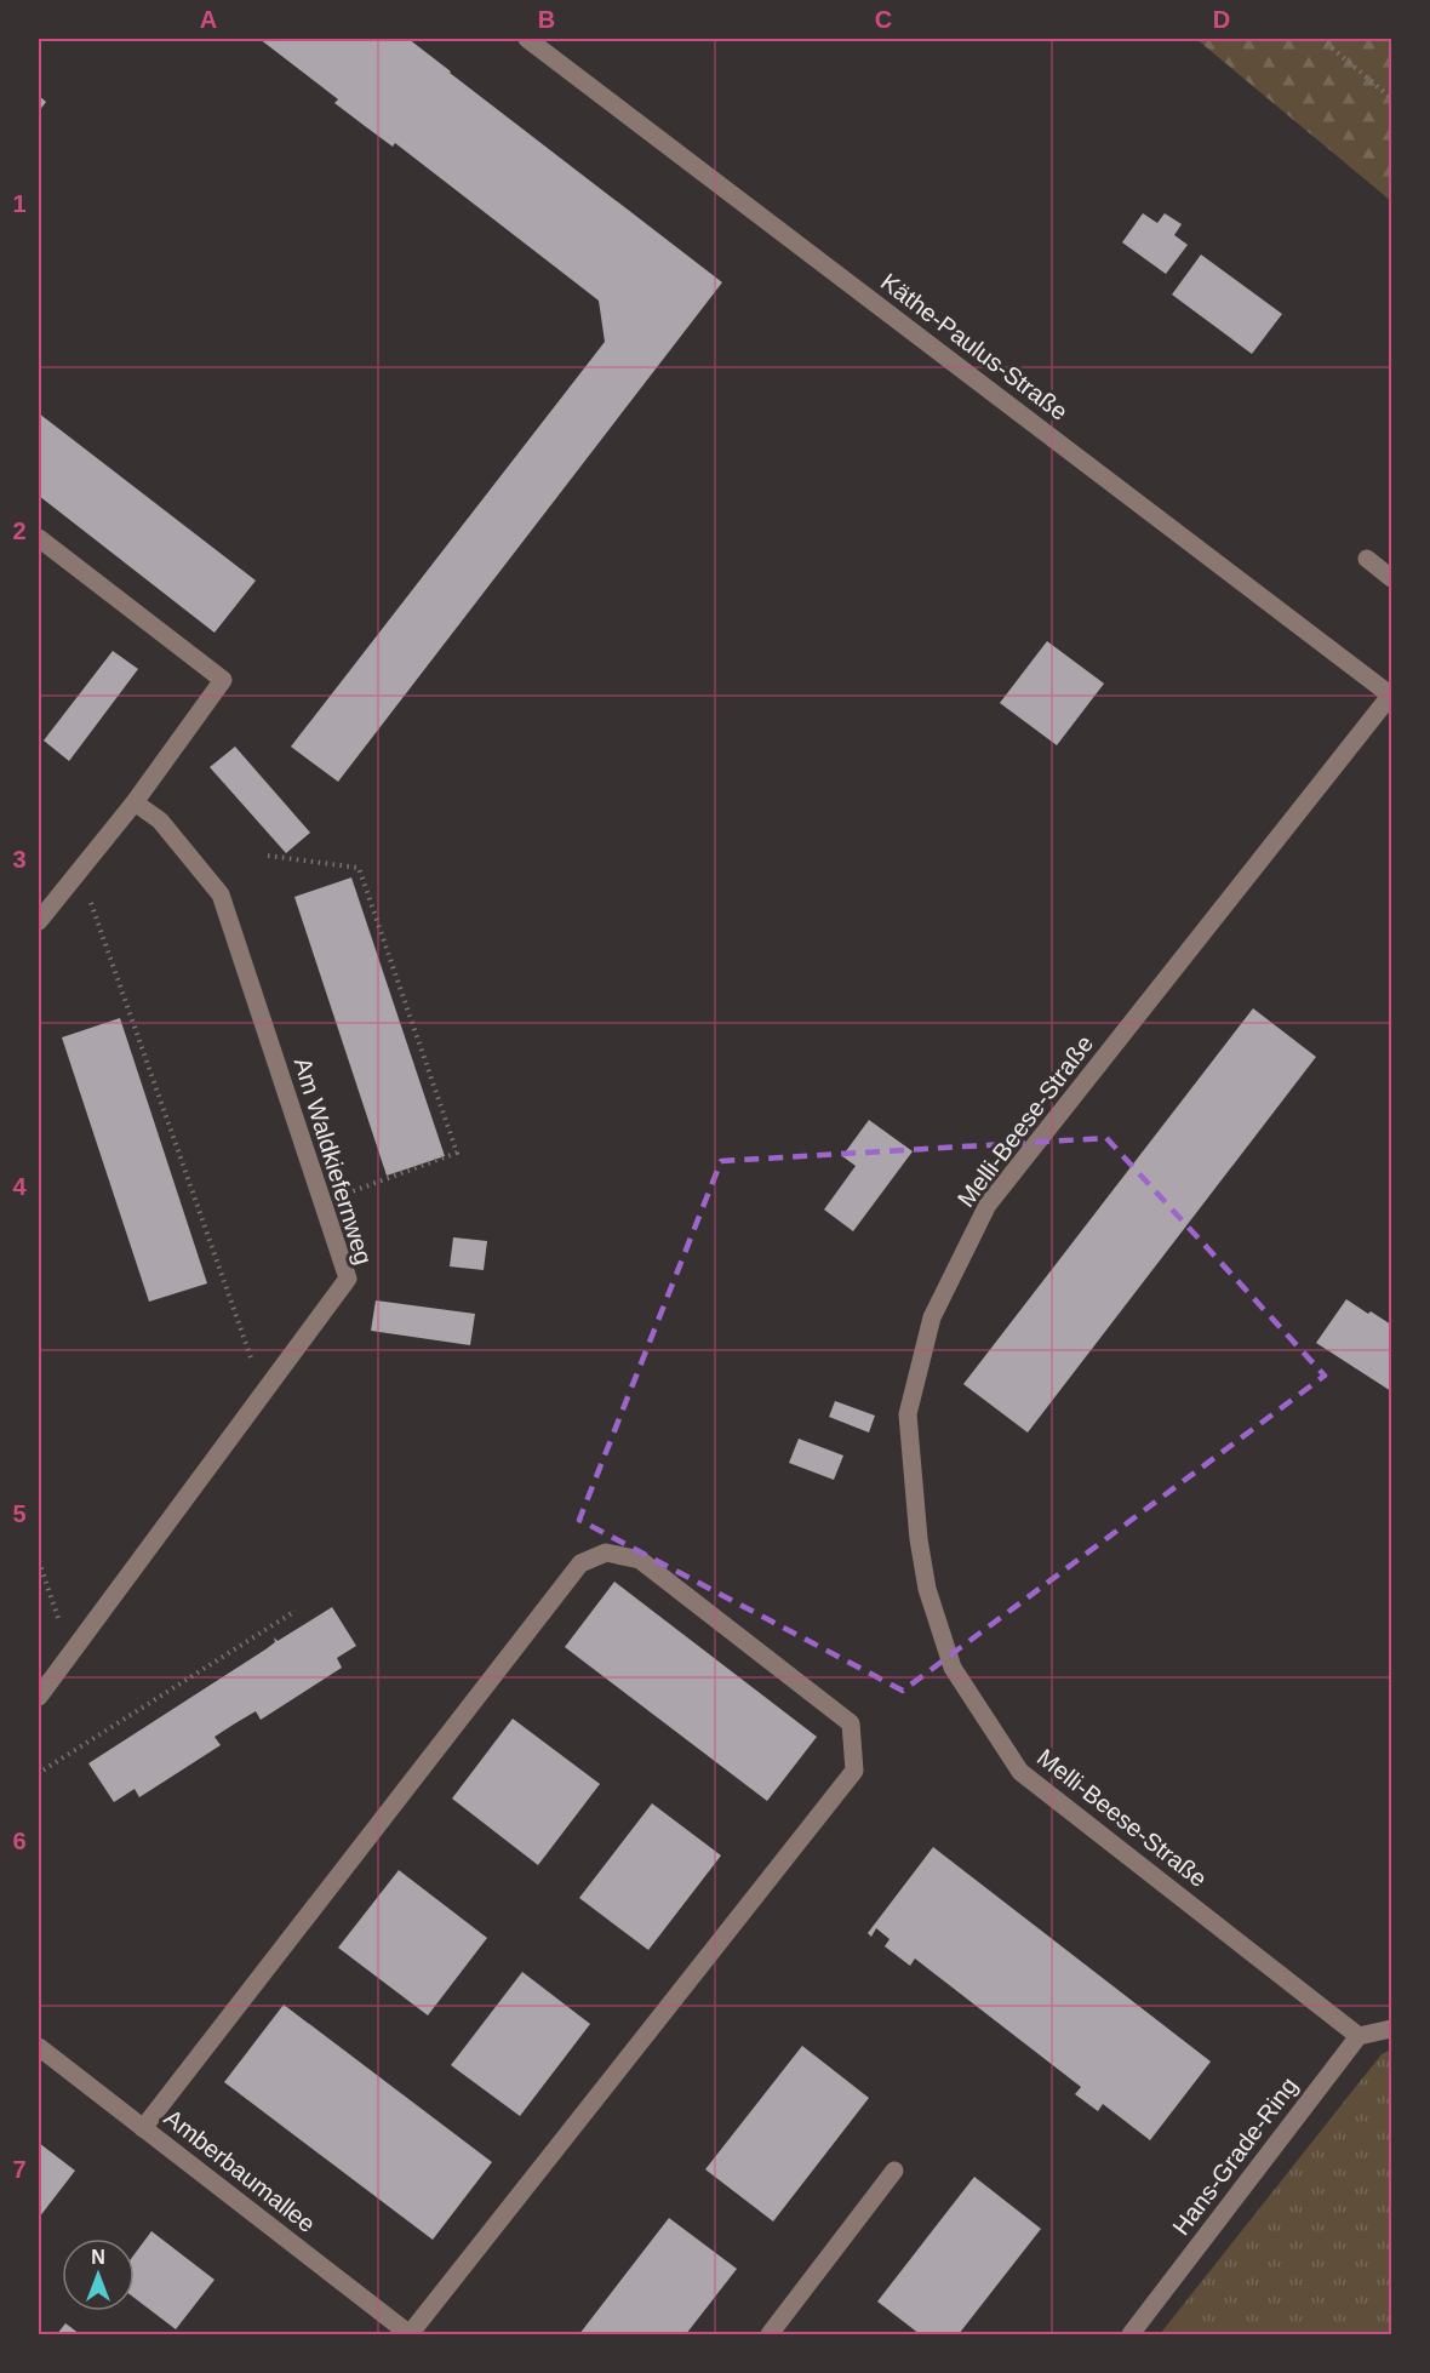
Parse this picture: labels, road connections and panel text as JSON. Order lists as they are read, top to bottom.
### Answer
{
  "streets": {
    "street": [
      "Käthe-Paulus-Straße",
      "Melli-Beese-Straße",
      "Am Waldkiefernweg",
      "Hans-Grade-Ring",
      "Amberbaumallee"
    ]
  },
  "crossings": [
    ["Käthe-Paulus-Straße", "Melli-Beese-Straße"],
    ["Melli-Beese-Straße", "Hans-Grade-Ring"]
  ],
  "north": "top",
  "grid": {
    "columns": [
      "A",
      "B",
      "C",
      "D"
    ],
    "rows": [
      "1",
      "2",
      "3",
      "4",
      "5",
      "6",
      "7"
    ]
  }
}
